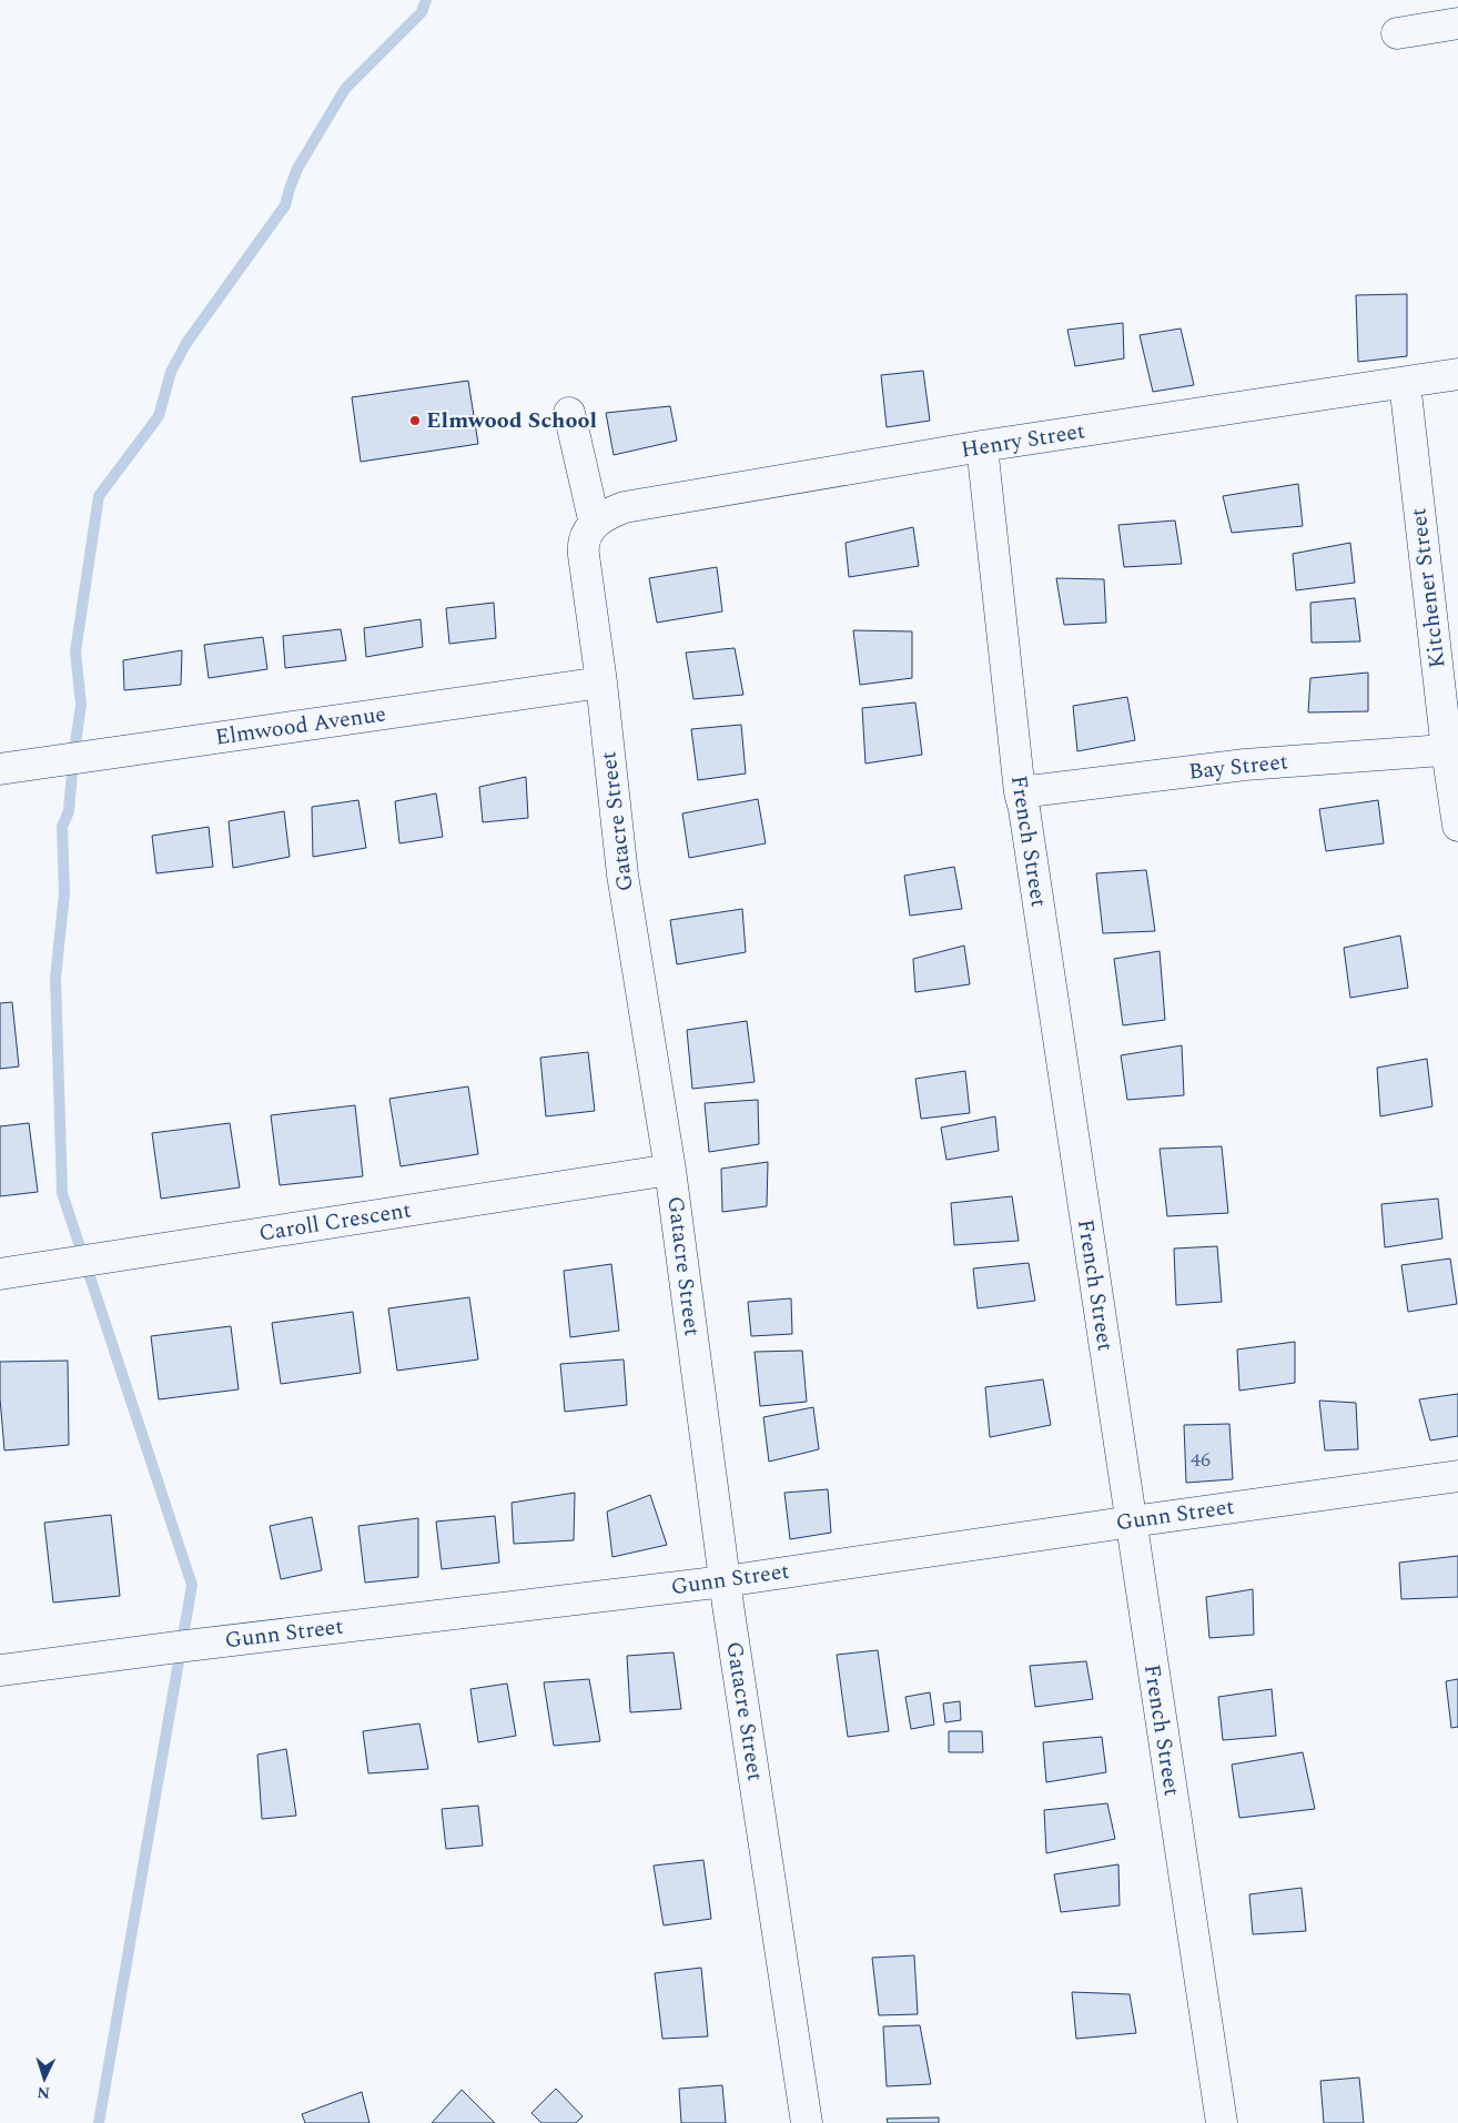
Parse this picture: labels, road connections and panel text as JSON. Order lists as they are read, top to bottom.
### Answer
{
  "streets": {
    "street": [
      "Henry Street",
      "Kitchener Street",
      "Elmwood Avenue",
      "Bay Street",
      "Gatacre Street",
      "French Street",
      "Caroll Crescent",
      "Gunn Street"
    ]
  },
  "crossings": [
    ["Henry Street", "Kitchener Street"],
    ["Henry Street", "Gatacre Street"],
    ["Henry Street", "French Street"],
    ["Kitchener Street", "Bay Street"],
    ["Elmwood Avenue", "Gatacre Street"],
    ["Bay Street", "French Street"],
    ["Gatacre Street", "Caroll Crescent"],
    ["Gatacre Street", "Gunn Street"],
    ["French Street", "Gunn Street"]
  ],
  "places": ["Elmwood School"],
  "house_numbers": ["46"],
  "north": "bottom"
}
